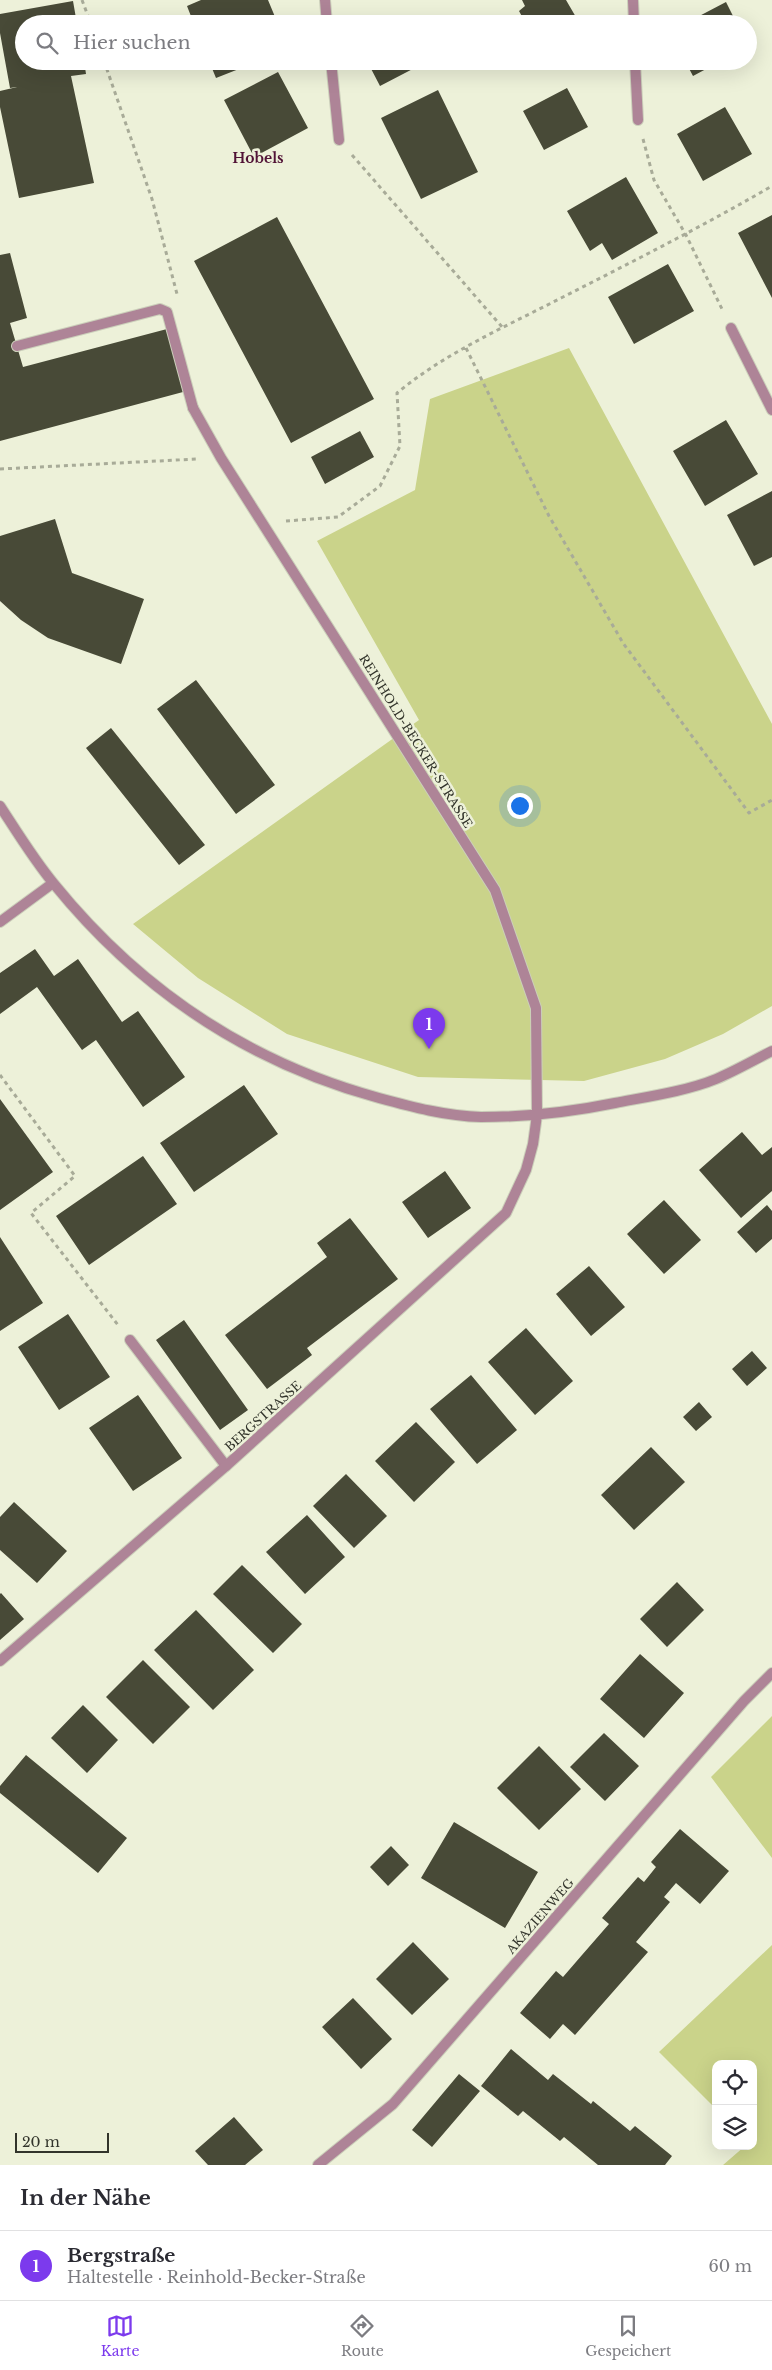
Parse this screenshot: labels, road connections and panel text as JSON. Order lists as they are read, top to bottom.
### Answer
{
  "streets": {
    "street": ["REINHOLD-BECKER-STRASSE", "BERGSTRASSE", "AKAZIENWEG"]
  },
  "crossings": [
    ["REINHOLD-BECKER-STRASSE", "BERGSTRASSE"]
  ],
  "districts": ["Hobels"],
  "scale_bar": "20 m",
  "page": {
    "search": "Hier suchen",
    "pins": "1",
    "scale": "20 m",
    "heading": "In der Nähe",
    "list": [
      {
        "mark": "1",
        "name": "Bergstraße",
        "note": "Haltestelle · Reinhold-Becker-Straße",
        "value": "60 m"
      }
    ],
    "nav": ["Karte", "Route", "Gespeichert"]
  }
}
